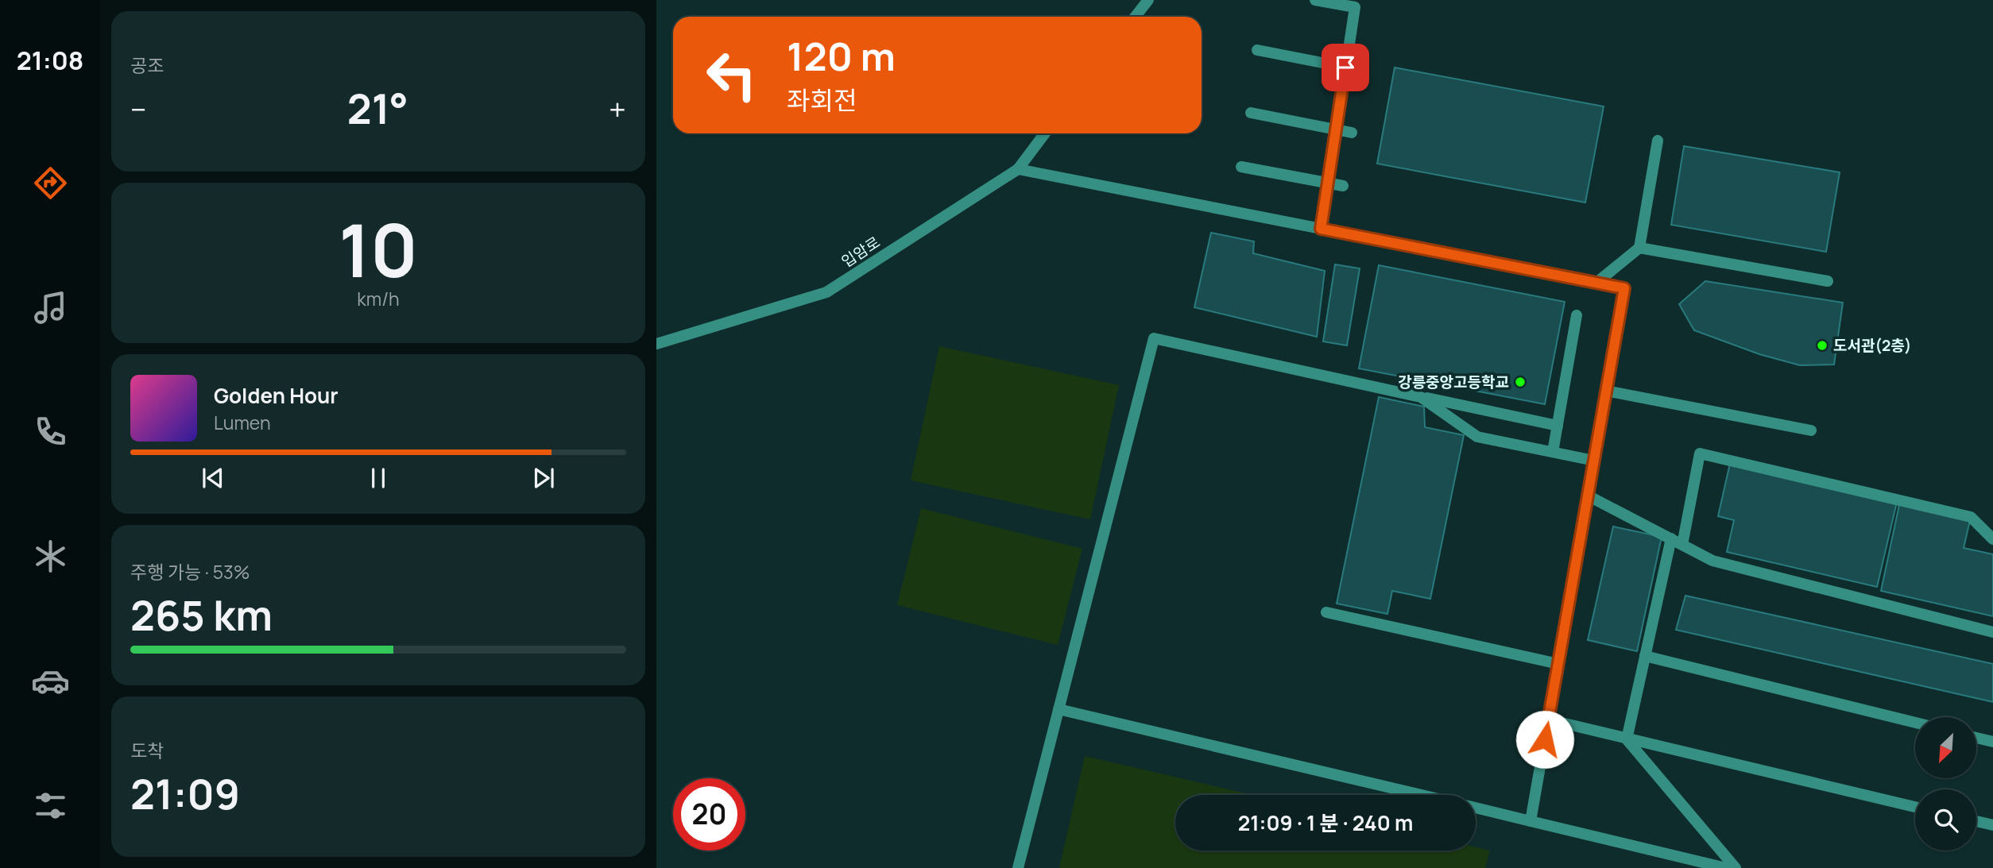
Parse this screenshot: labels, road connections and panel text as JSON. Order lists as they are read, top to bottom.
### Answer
{
  "streets": {
    "street": ["입암로"]
  },
  "places": ["도서관(2층)", "강릉중앙고등학교"],
  "north": "bottom left",
  "page": {
    "tabs": "21:08",
    "tile": [
      "공조",
      ["10", "km/h"],
      ["주행 가능 · 53%", "265 km"],
      ["도착", "21:09"]
    ],
    "turn": ["120 m", "좌회전"],
    "heat": ["−", "21°", "+"],
    "song": ["Golden Hour", "Lumen"],
    "limit": "20",
    "trip": "21:09 · 1 분 · 240 m"
  }
}
